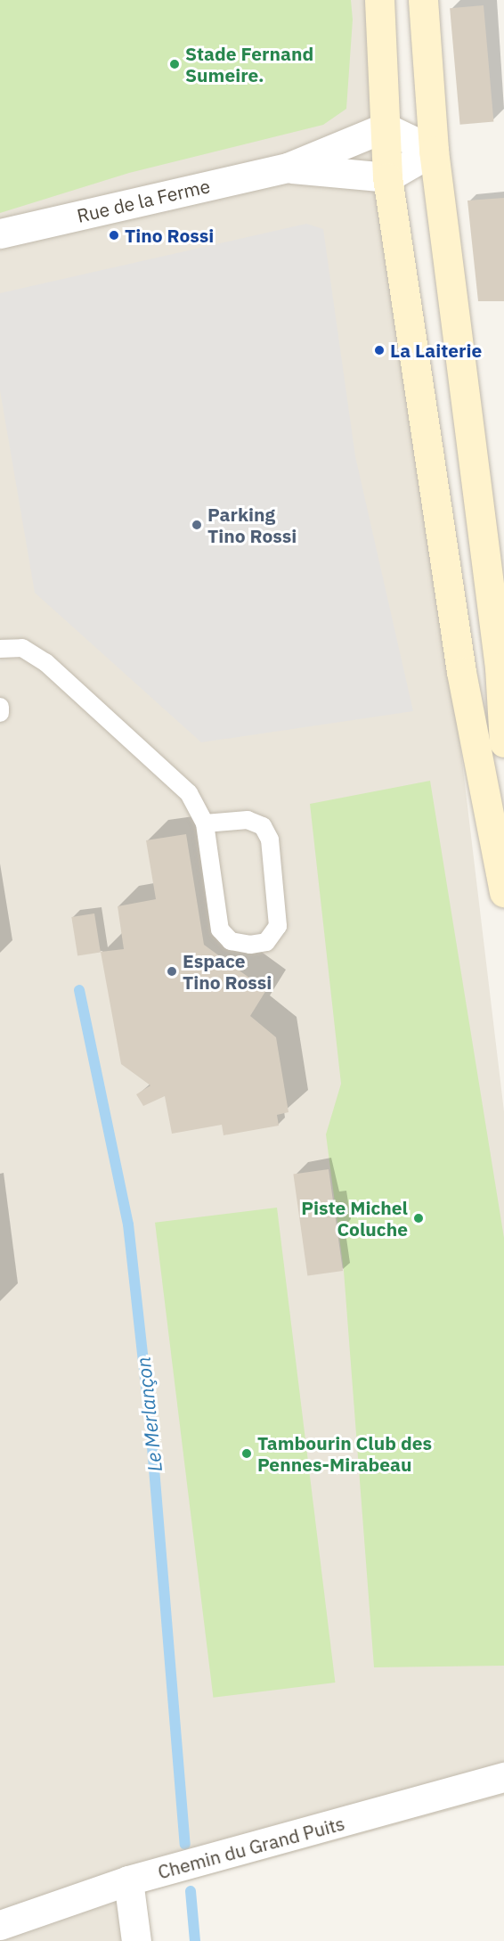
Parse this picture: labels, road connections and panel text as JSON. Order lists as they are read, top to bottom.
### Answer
{
  "streets": {
    "street": ["Rue de la Ferme", "Chemin du Grand Puits"]
  },
  "water": ["Le Merlançon"],
  "places": [
    "Stade Fernand Sumeire.",
    "Tino Rossi",
    "La Laiterie",
    "Parking Tino Rossi",
    "Espace Tino Rossi",
    "Piste Michel Coluche",
    "Tambourin Club des Pennes-Mirabeau"
  ]
}
